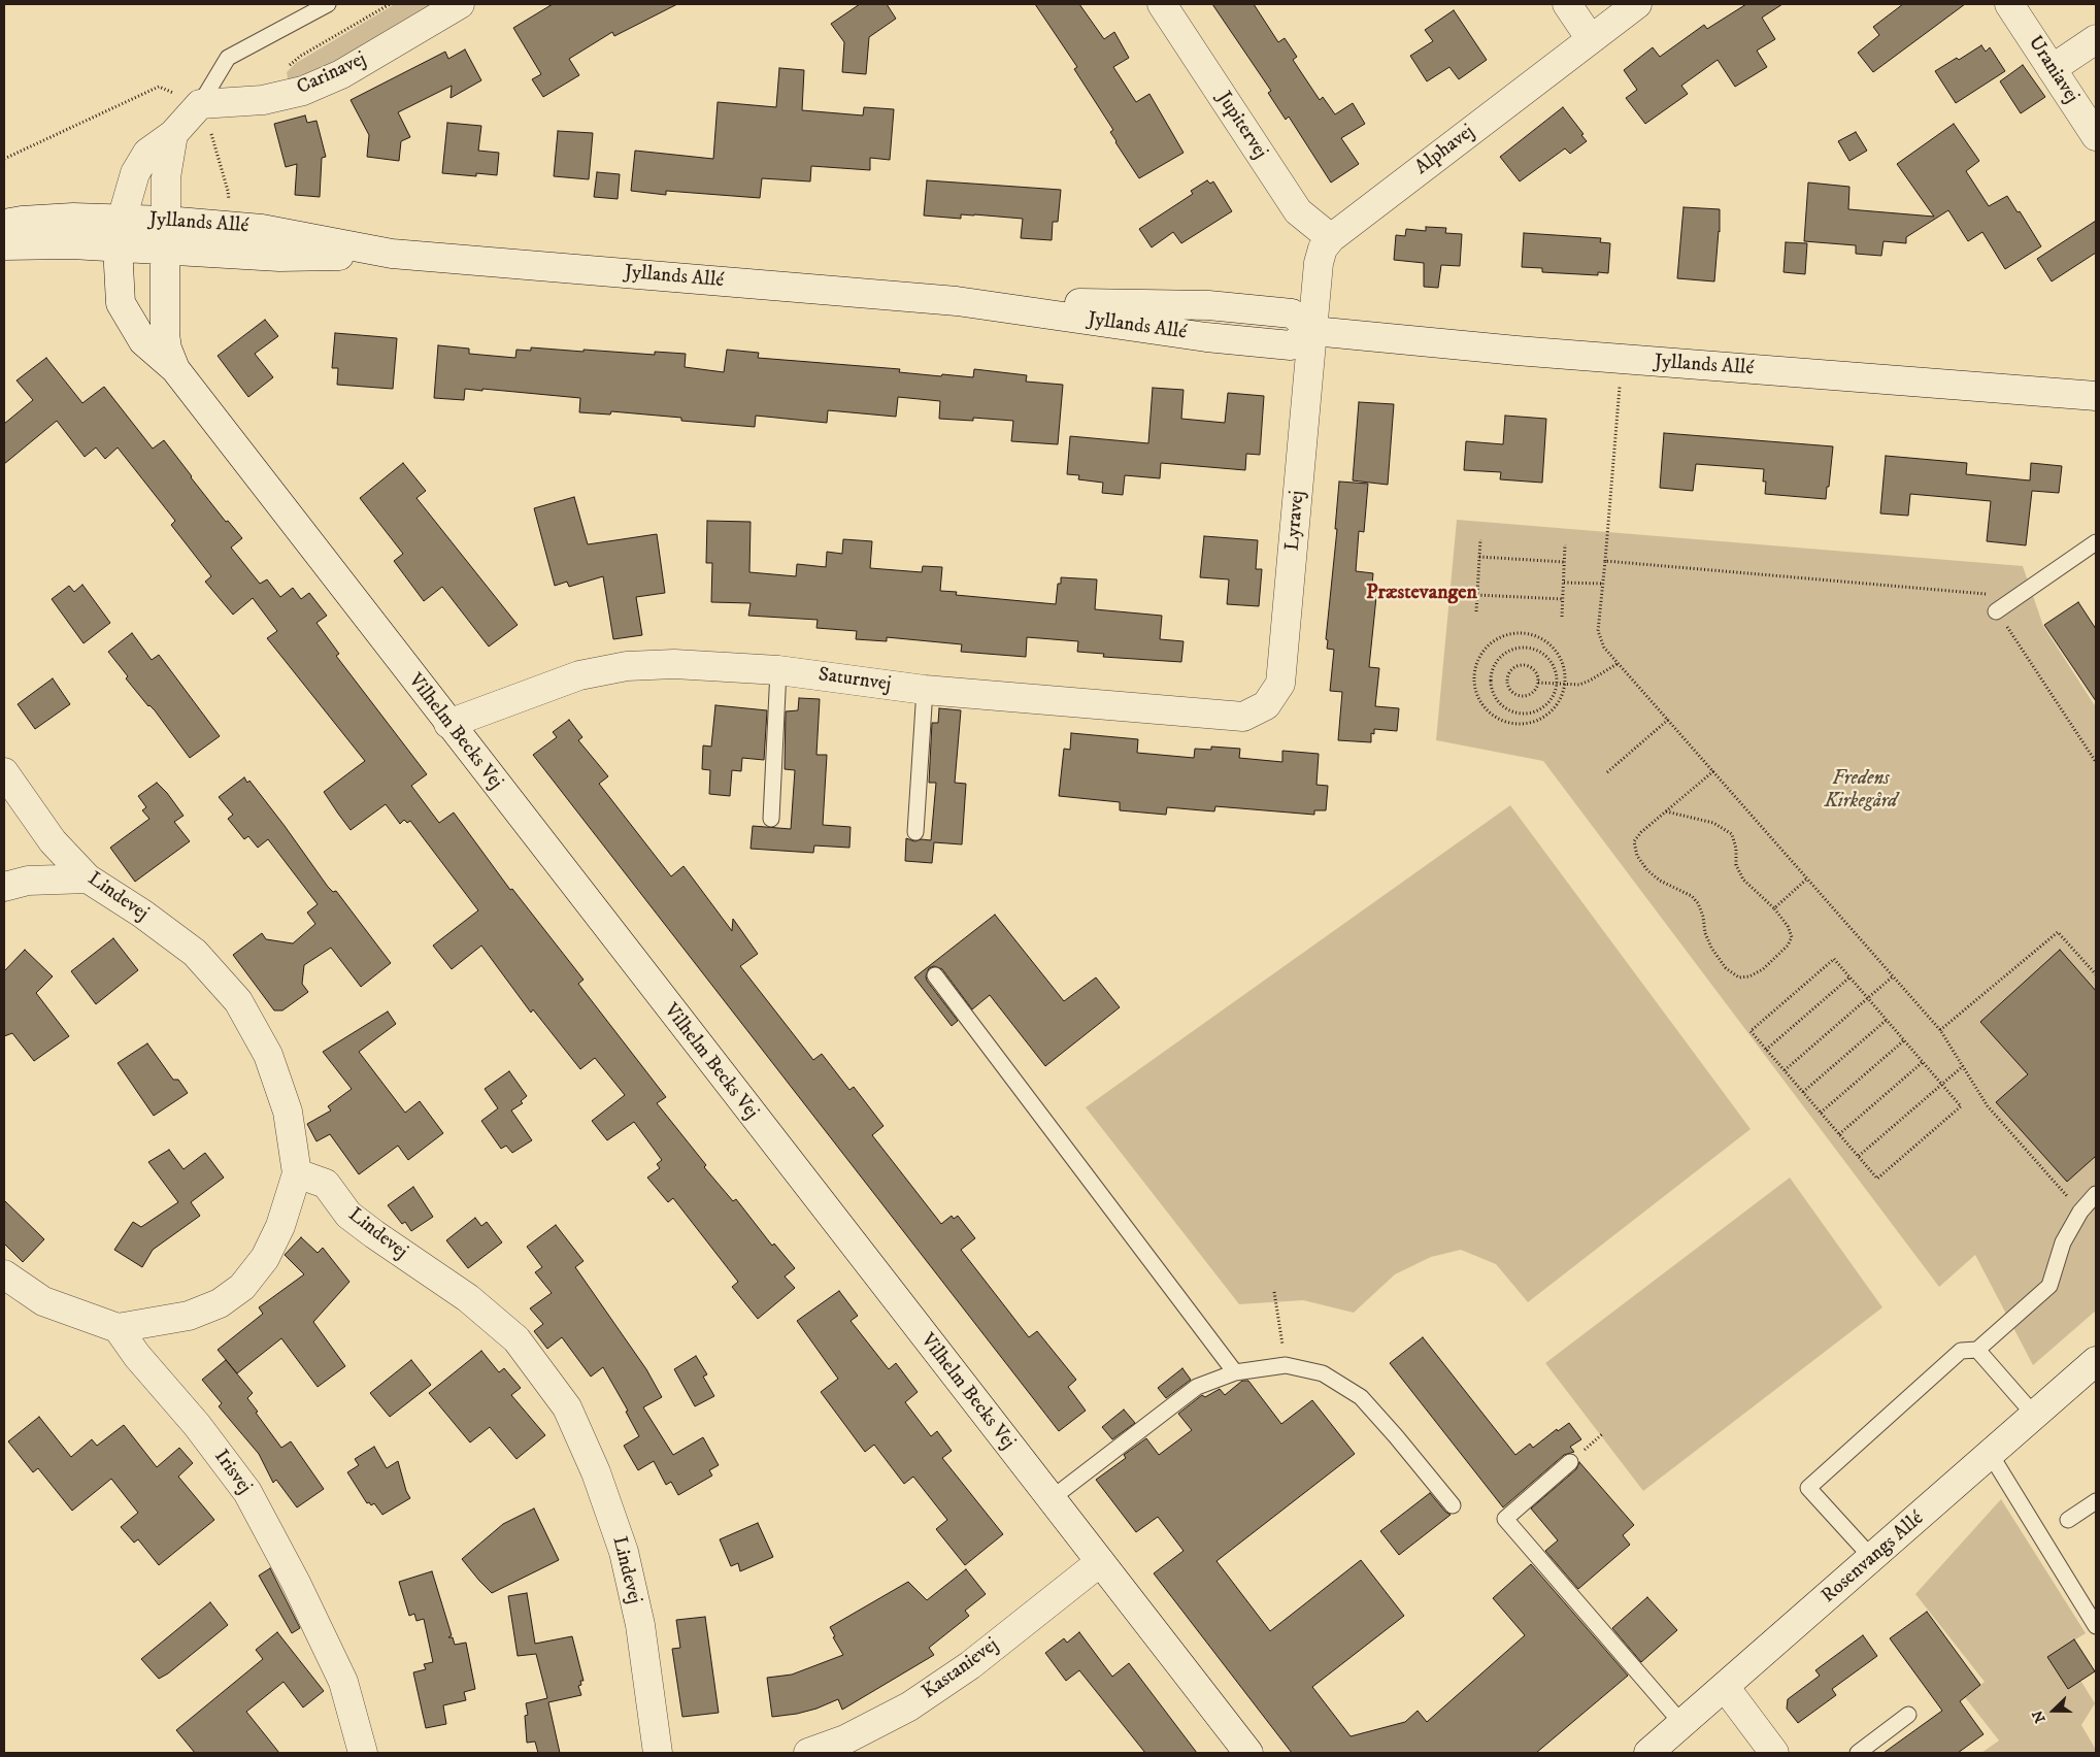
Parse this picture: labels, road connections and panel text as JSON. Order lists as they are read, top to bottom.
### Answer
{
  "streets": {
    "street": [
      "Uraniavej",
      "Carinavej",
      "Jupitervej",
      "Alphavej",
      "Jyllands Allé",
      "Lyravej",
      "Saturnvej",
      "Vilhelm Becks Vej",
      "Lindevej",
      "Irisvej",
      "Rosenvangs Allé",
      "Kastanievej"
    ]
  },
  "crossings": [
    ["Jupitervej", "Alphavej"],
    ["Alphavej", "Jyllands Allé"],
    ["Alphavej", "Lyravej"],
    ["Jyllands Allé", "Lyravej"],
    ["Jyllands Allé", "Vilhelm Becks Vej"],
    ["Lyravej", "Saturnvej"],
    ["Saturnvej", "Vilhelm Becks Vej"],
    ["Vilhelm Becks Vej", "Kastanievej"]
  ],
  "districts": ["Præstevangen"],
  "parks": ["Fredens Kirkegård"],
  "north": "left"
}
